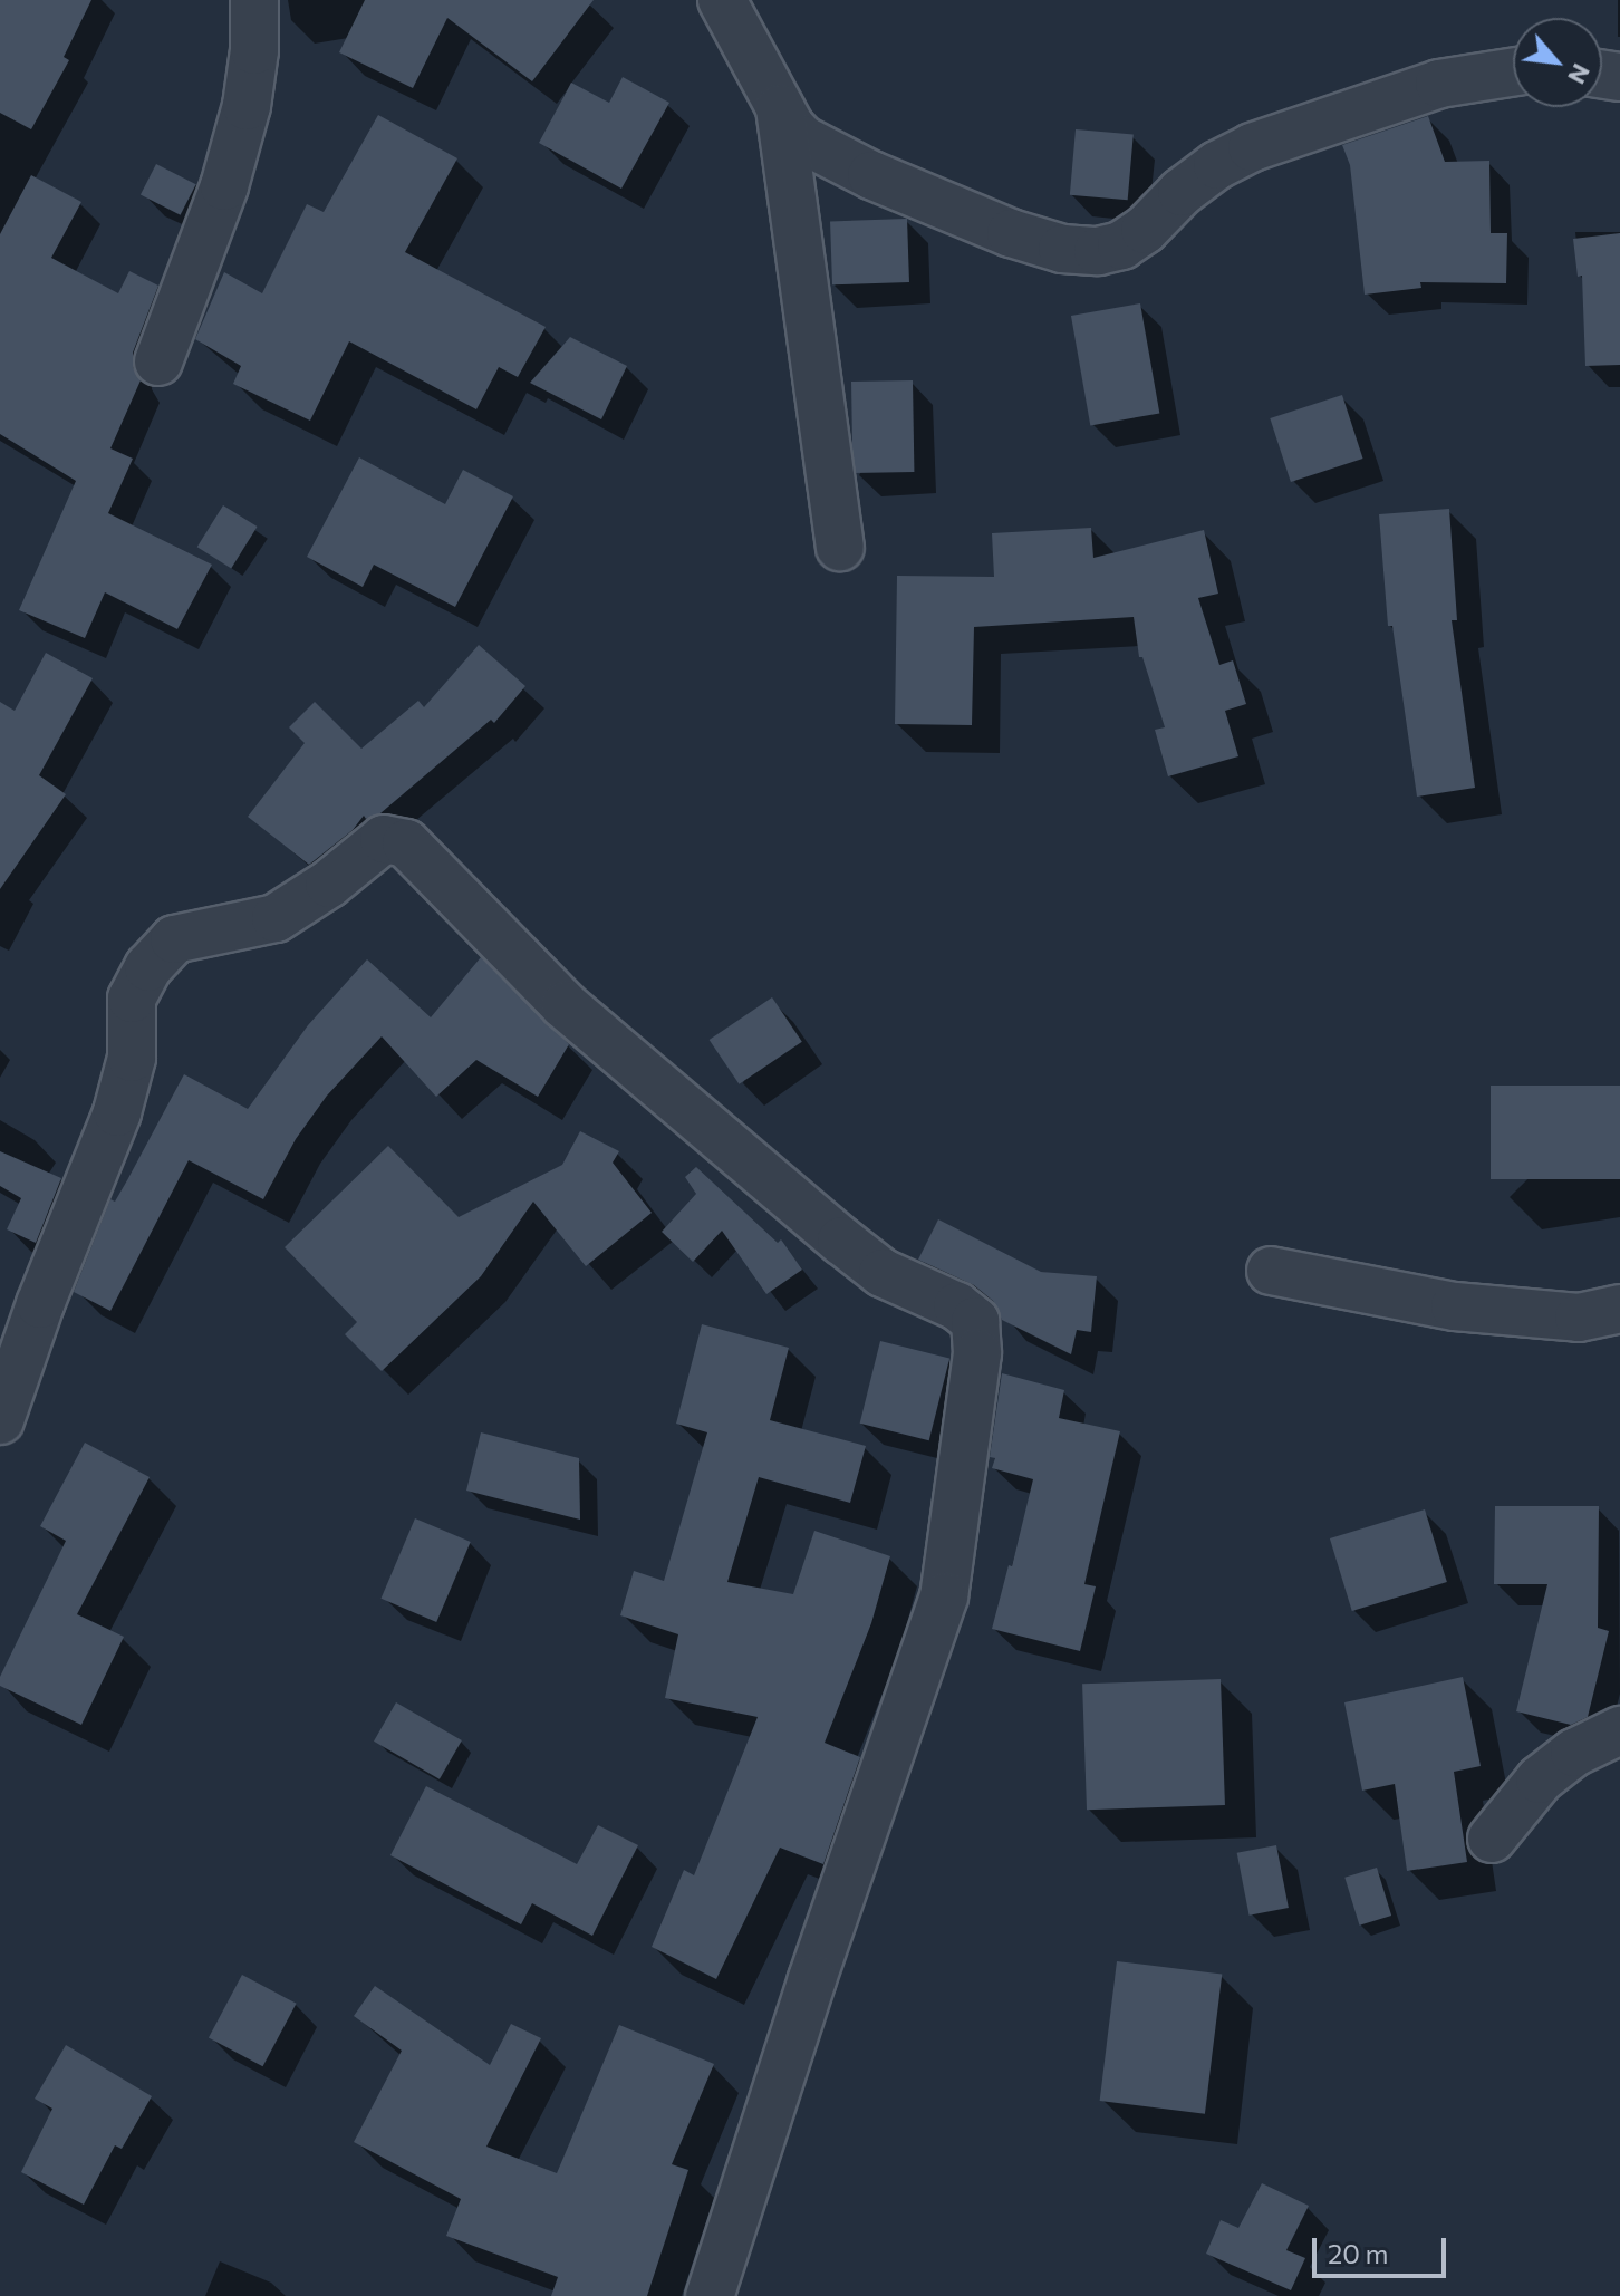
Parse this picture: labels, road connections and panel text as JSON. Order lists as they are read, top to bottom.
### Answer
{
  "scale_bar": "20 m",
  "north": "bottom right"
}
